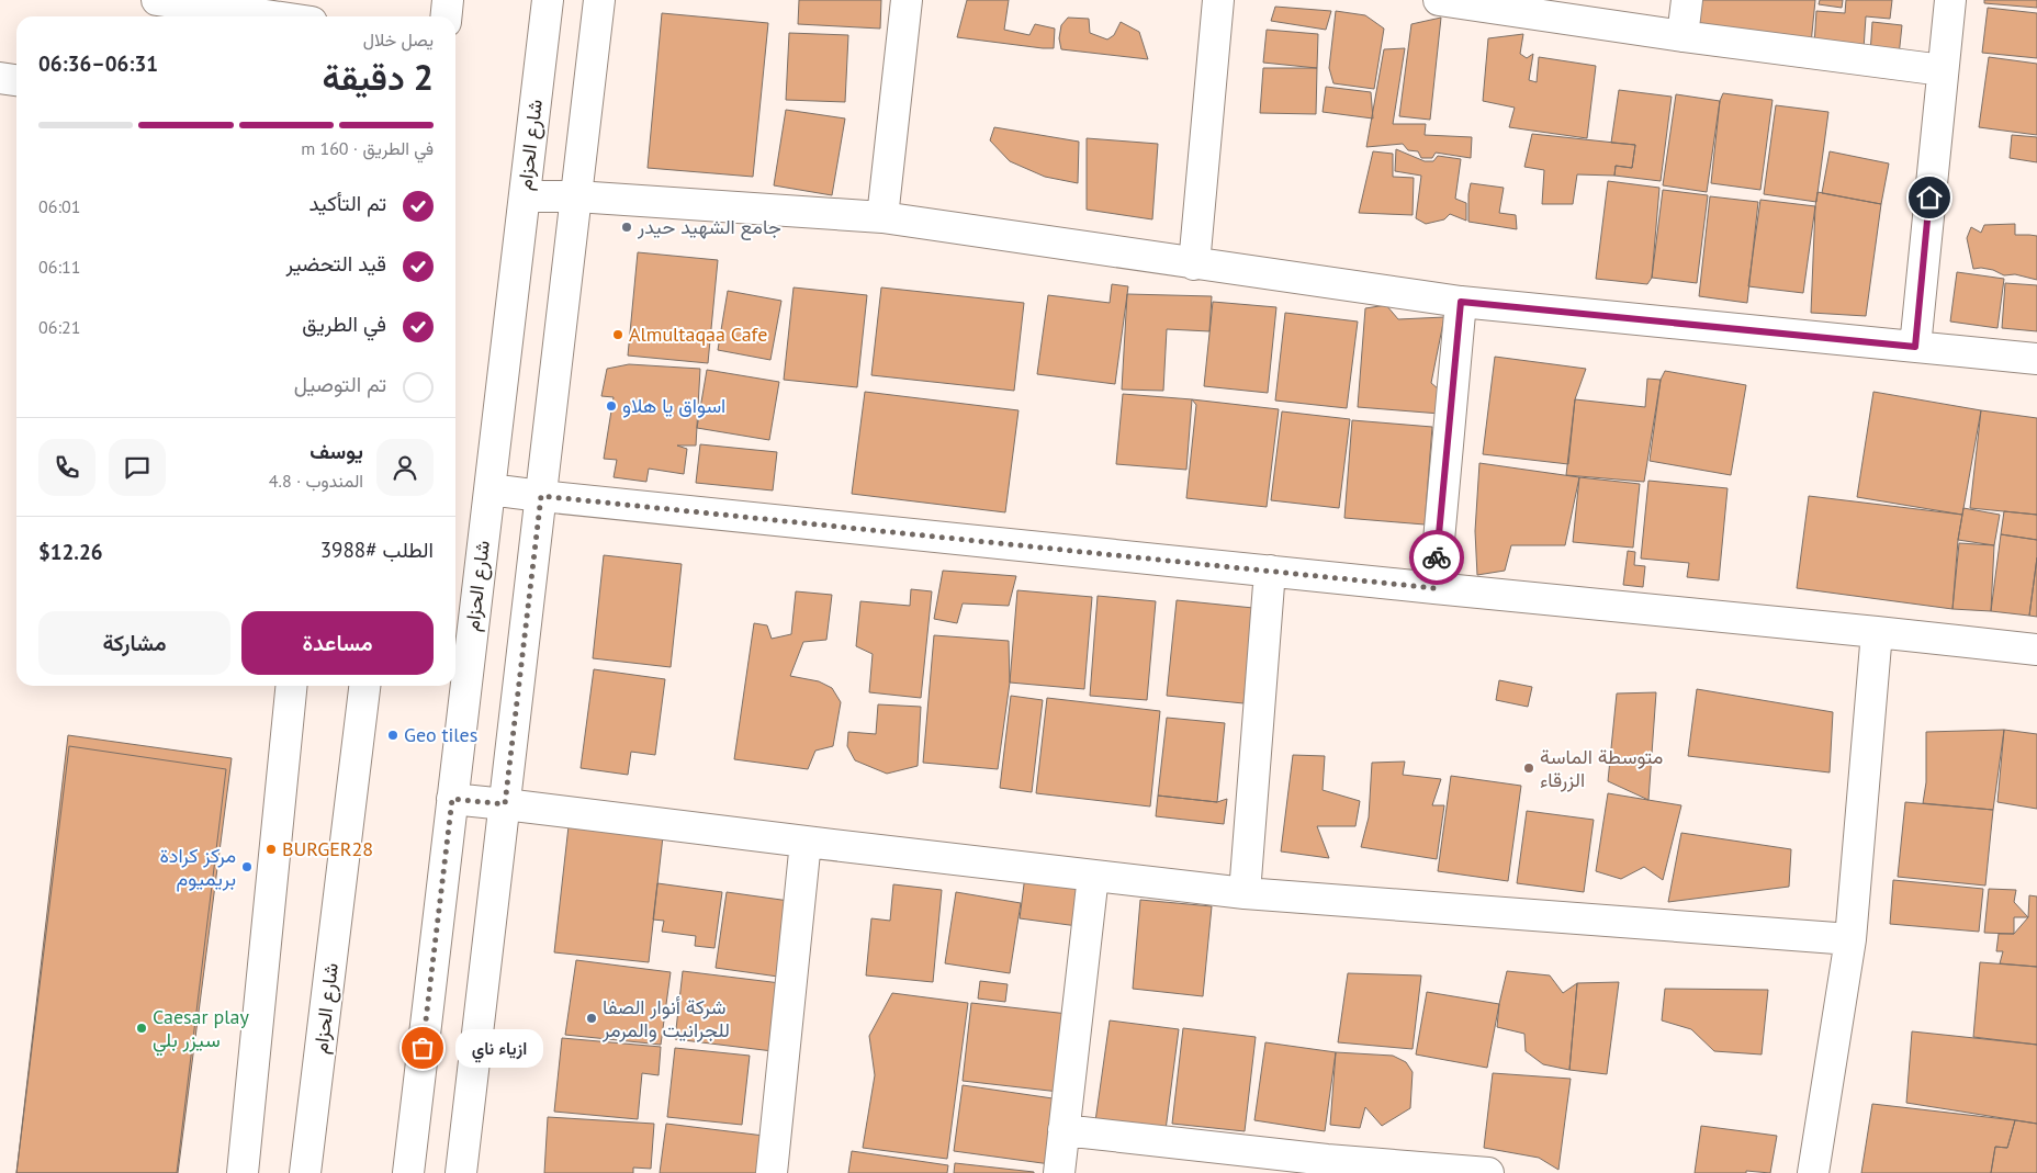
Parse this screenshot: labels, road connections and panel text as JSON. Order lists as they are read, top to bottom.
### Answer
{
  "streets": {
    "street": ["شارع الحزام"]
  },
  "places": [
    "جامع الشهيد حيدر",
    "Almultaqaa Cafe",
    "اسواق يا هلاو",
    "Geo tiles",
    "متوسطة الماسة الزرقاء",
    "BURGER28",
    "مركز كرادة بريميوم",
    "شركة أنوار الصفا للجرانيت والمرمر",
    "Caesar play سيزر بلي",
    "ازياء ناي"
  ],
  "page": {
    "heading": ["2 دقيقة", "يصل خلال", "06:31–06:36"],
    "panel": [
      "يوسف",
      "المندوب · 4.8",
      "الطلب #3988",
      "$12.26"
    ],
    "bar": "في الطريق · 160 m",
    "list": [
      ["تم التأكيد", "06:01"],
      ["قيد التحضير", "06:11"],
      ["في الطريق", "06:21"],
      "تم التوصيل"
    ],
    "buttons": ["مساعدة", "مشاركة"],
    "bubble": "ازياء ناي"
  }
}
